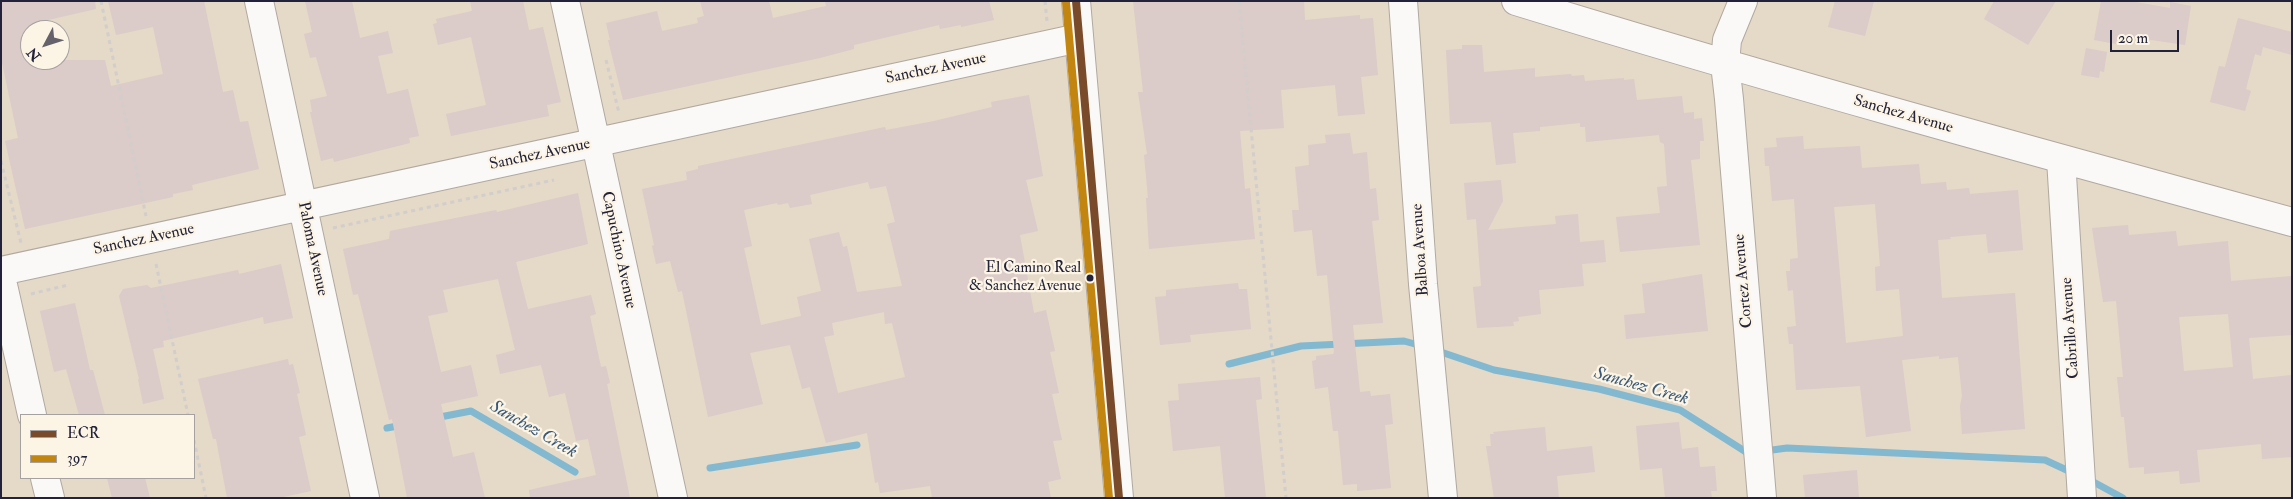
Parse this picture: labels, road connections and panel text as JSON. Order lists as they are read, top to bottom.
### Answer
{
  "streets": {
    "street": [
      "Sanchez Avenue",
      "Paloma Avenue",
      "Capuchino Avenue",
      "Balboa Avenue",
      "Cortez Avenue",
      "Cabrillo Avenue"
    ]
  },
  "crossings": [
    ["Sanchez Avenue", "Paloma Avenue"],
    ["Sanchez Avenue", "Capuchino Avenue"],
    ["Sanchez Avenue", "Cortez Avenue"],
    ["Sanchez Avenue", "Cabrillo Avenue"]
  ],
  "water": ["Sanchez Creek"],
  "places": ["El Camino Real & Sanchez Avenue"],
  "lines": ["transit line ECR", "transit line 397"],
  "legend": ["ECR", "397"],
  "scale_bar": "20 m",
  "north": "bottom left"
}
